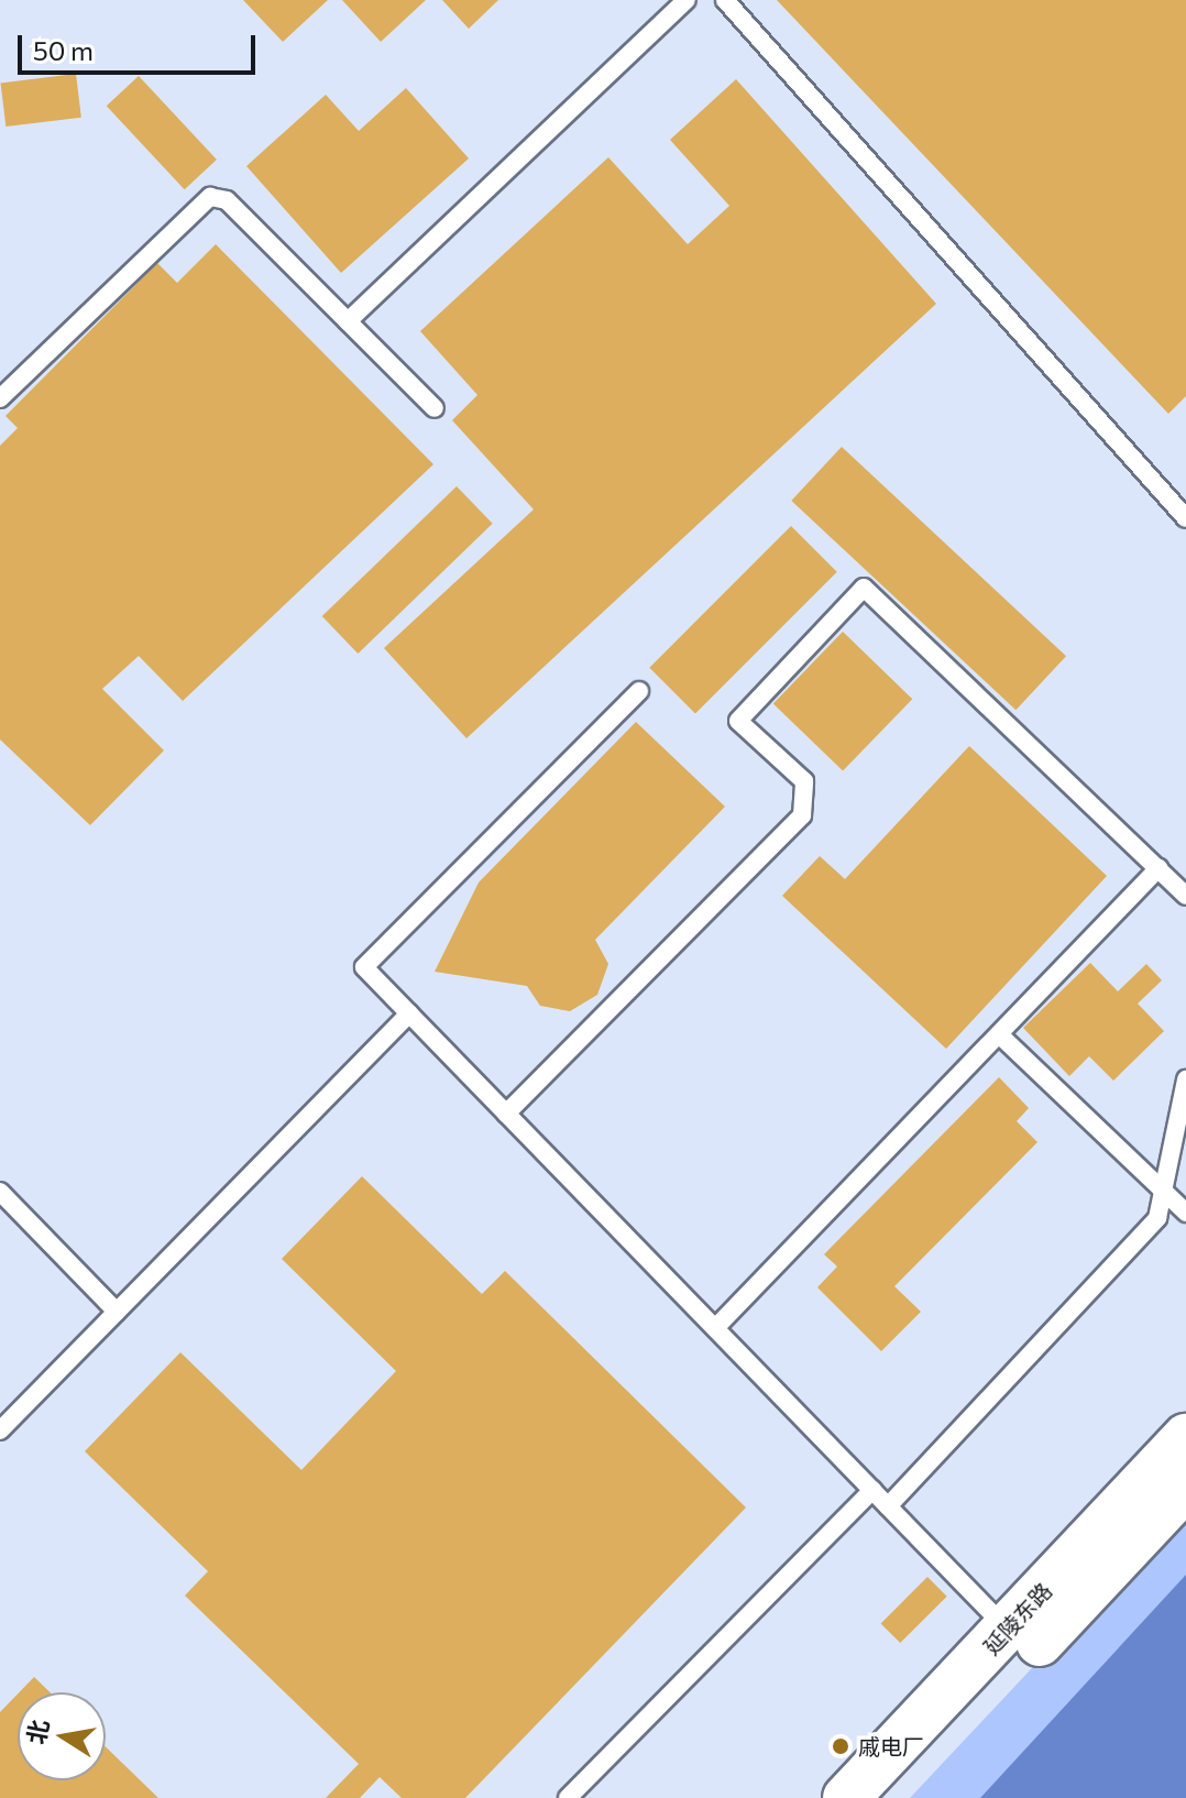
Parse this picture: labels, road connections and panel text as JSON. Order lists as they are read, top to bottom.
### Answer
{
  "streets": {
    "main road": ["延陵东路"]
  },
  "places": ["戚电厂"],
  "scale_bar": "50 m",
  "north": "left"
}
